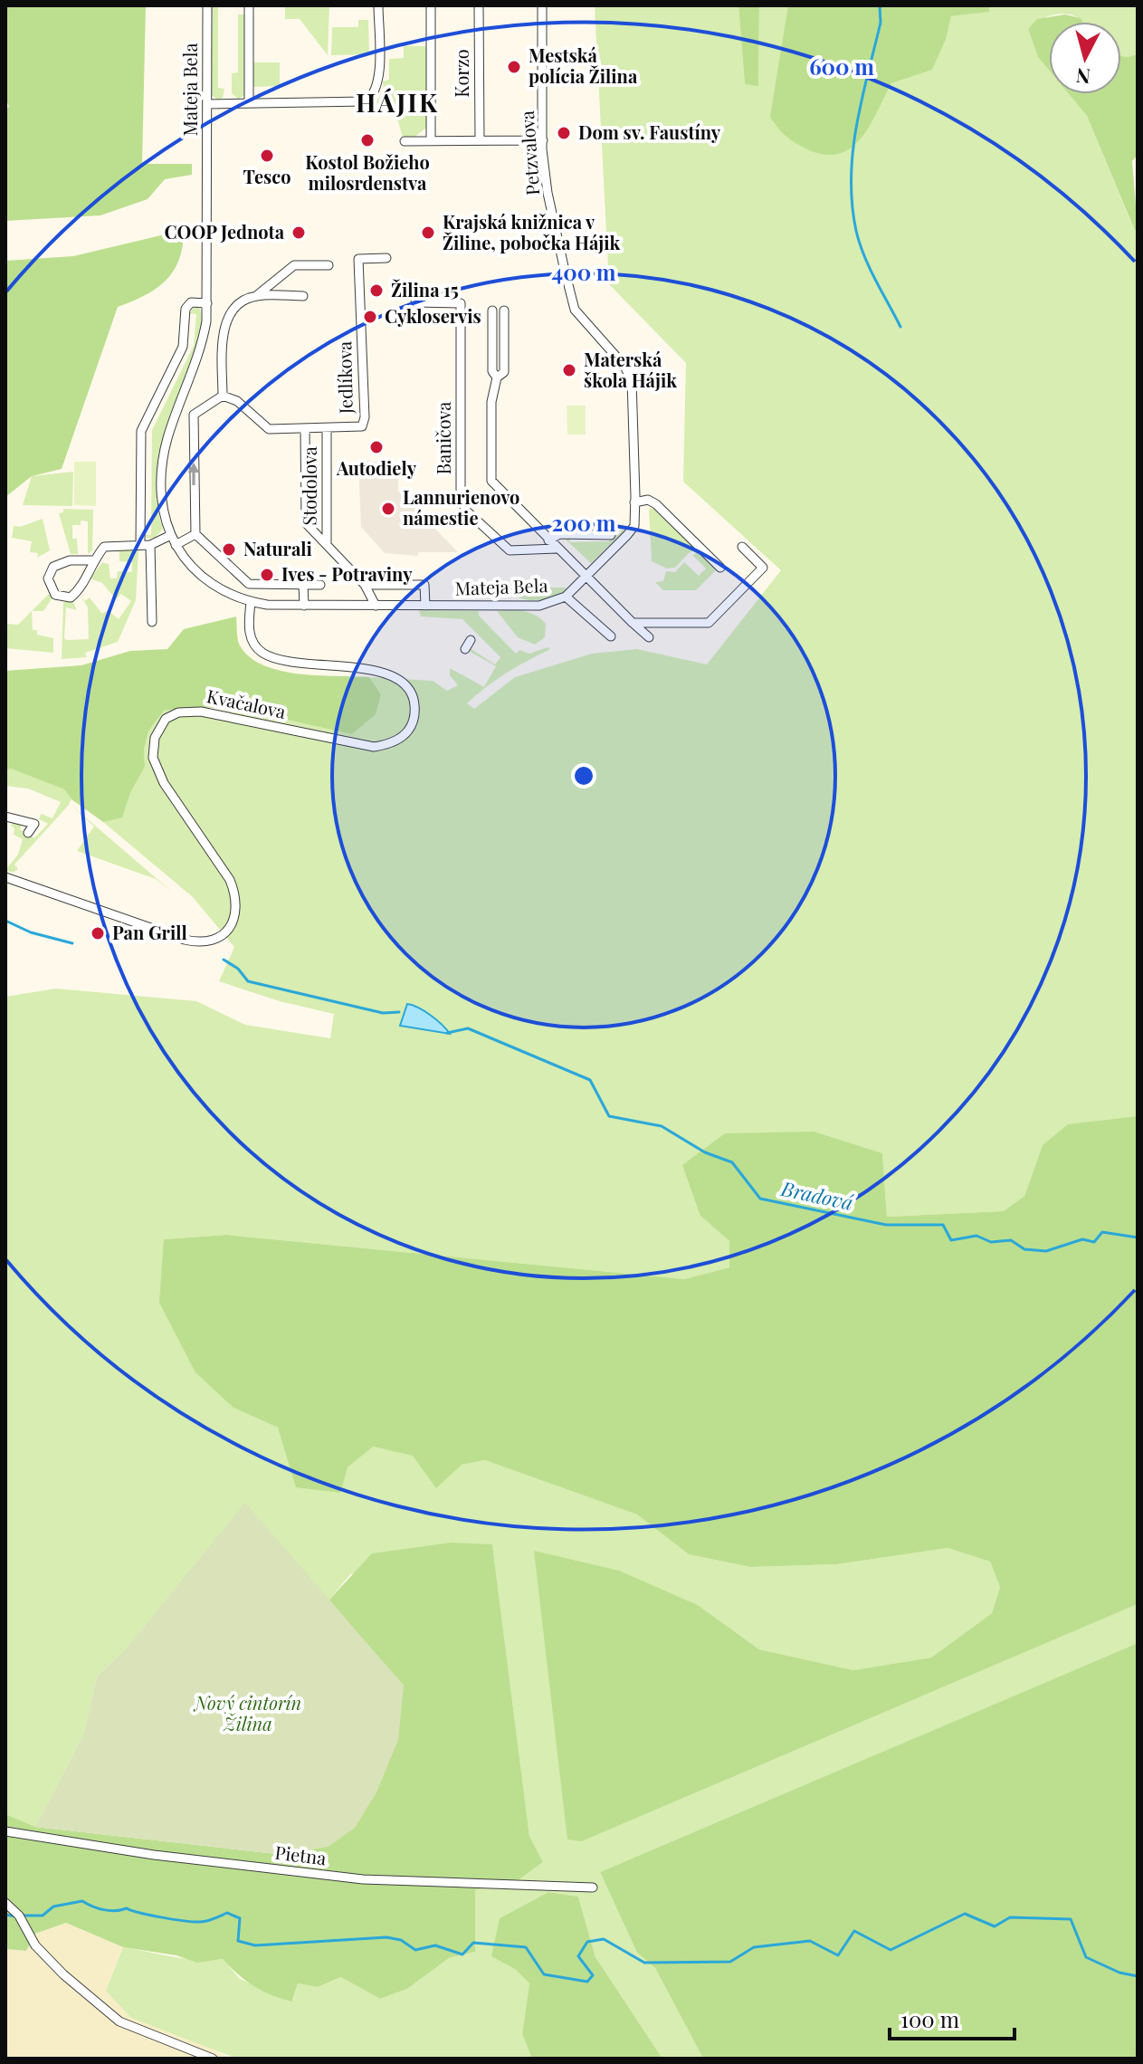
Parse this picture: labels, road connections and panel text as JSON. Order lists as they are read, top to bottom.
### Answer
{
  "streets": {
    "street": [
      "Korzo",
      "Mateja Bela",
      "Petzvalova",
      "Jedlíkova",
      "Baničova",
      "Stodolova",
      "Kvačalova",
      "Pietna"
    ]
  },
  "crossings": [
    ["Mateja Bela", "Petzvalova"],
    ["Mateja Bela", "Stodolova"],
    ["Mateja Bela", "Kvačalova"],
    ["Jedlíkova", "Stodolova"]
  ],
  "districts": ["HÁJIK"],
  "water": ["Bradová"],
  "parks": ["Nový cintorín Žilina"],
  "places": [
    "Mestská polícia Žilina",
    "Dom sv. Faustíny",
    "Kostol Božieho milosrdenstva",
    "Tesco",
    "COOP Jednota",
    "Krajská knižnica v Žiline, pobočka Hájik",
    "Žilina 15",
    "Cykloservis",
    "Materská škola Hájik",
    "Autodiely",
    "Lannurienovo námestie",
    "Naturali",
    "Ives - Potraviny",
    "Pan Grill"
  ],
  "scale_bar": "100 m",
  "north": "bottom",
  "rings": ["600 m", "400 m", "200 m"]
}
